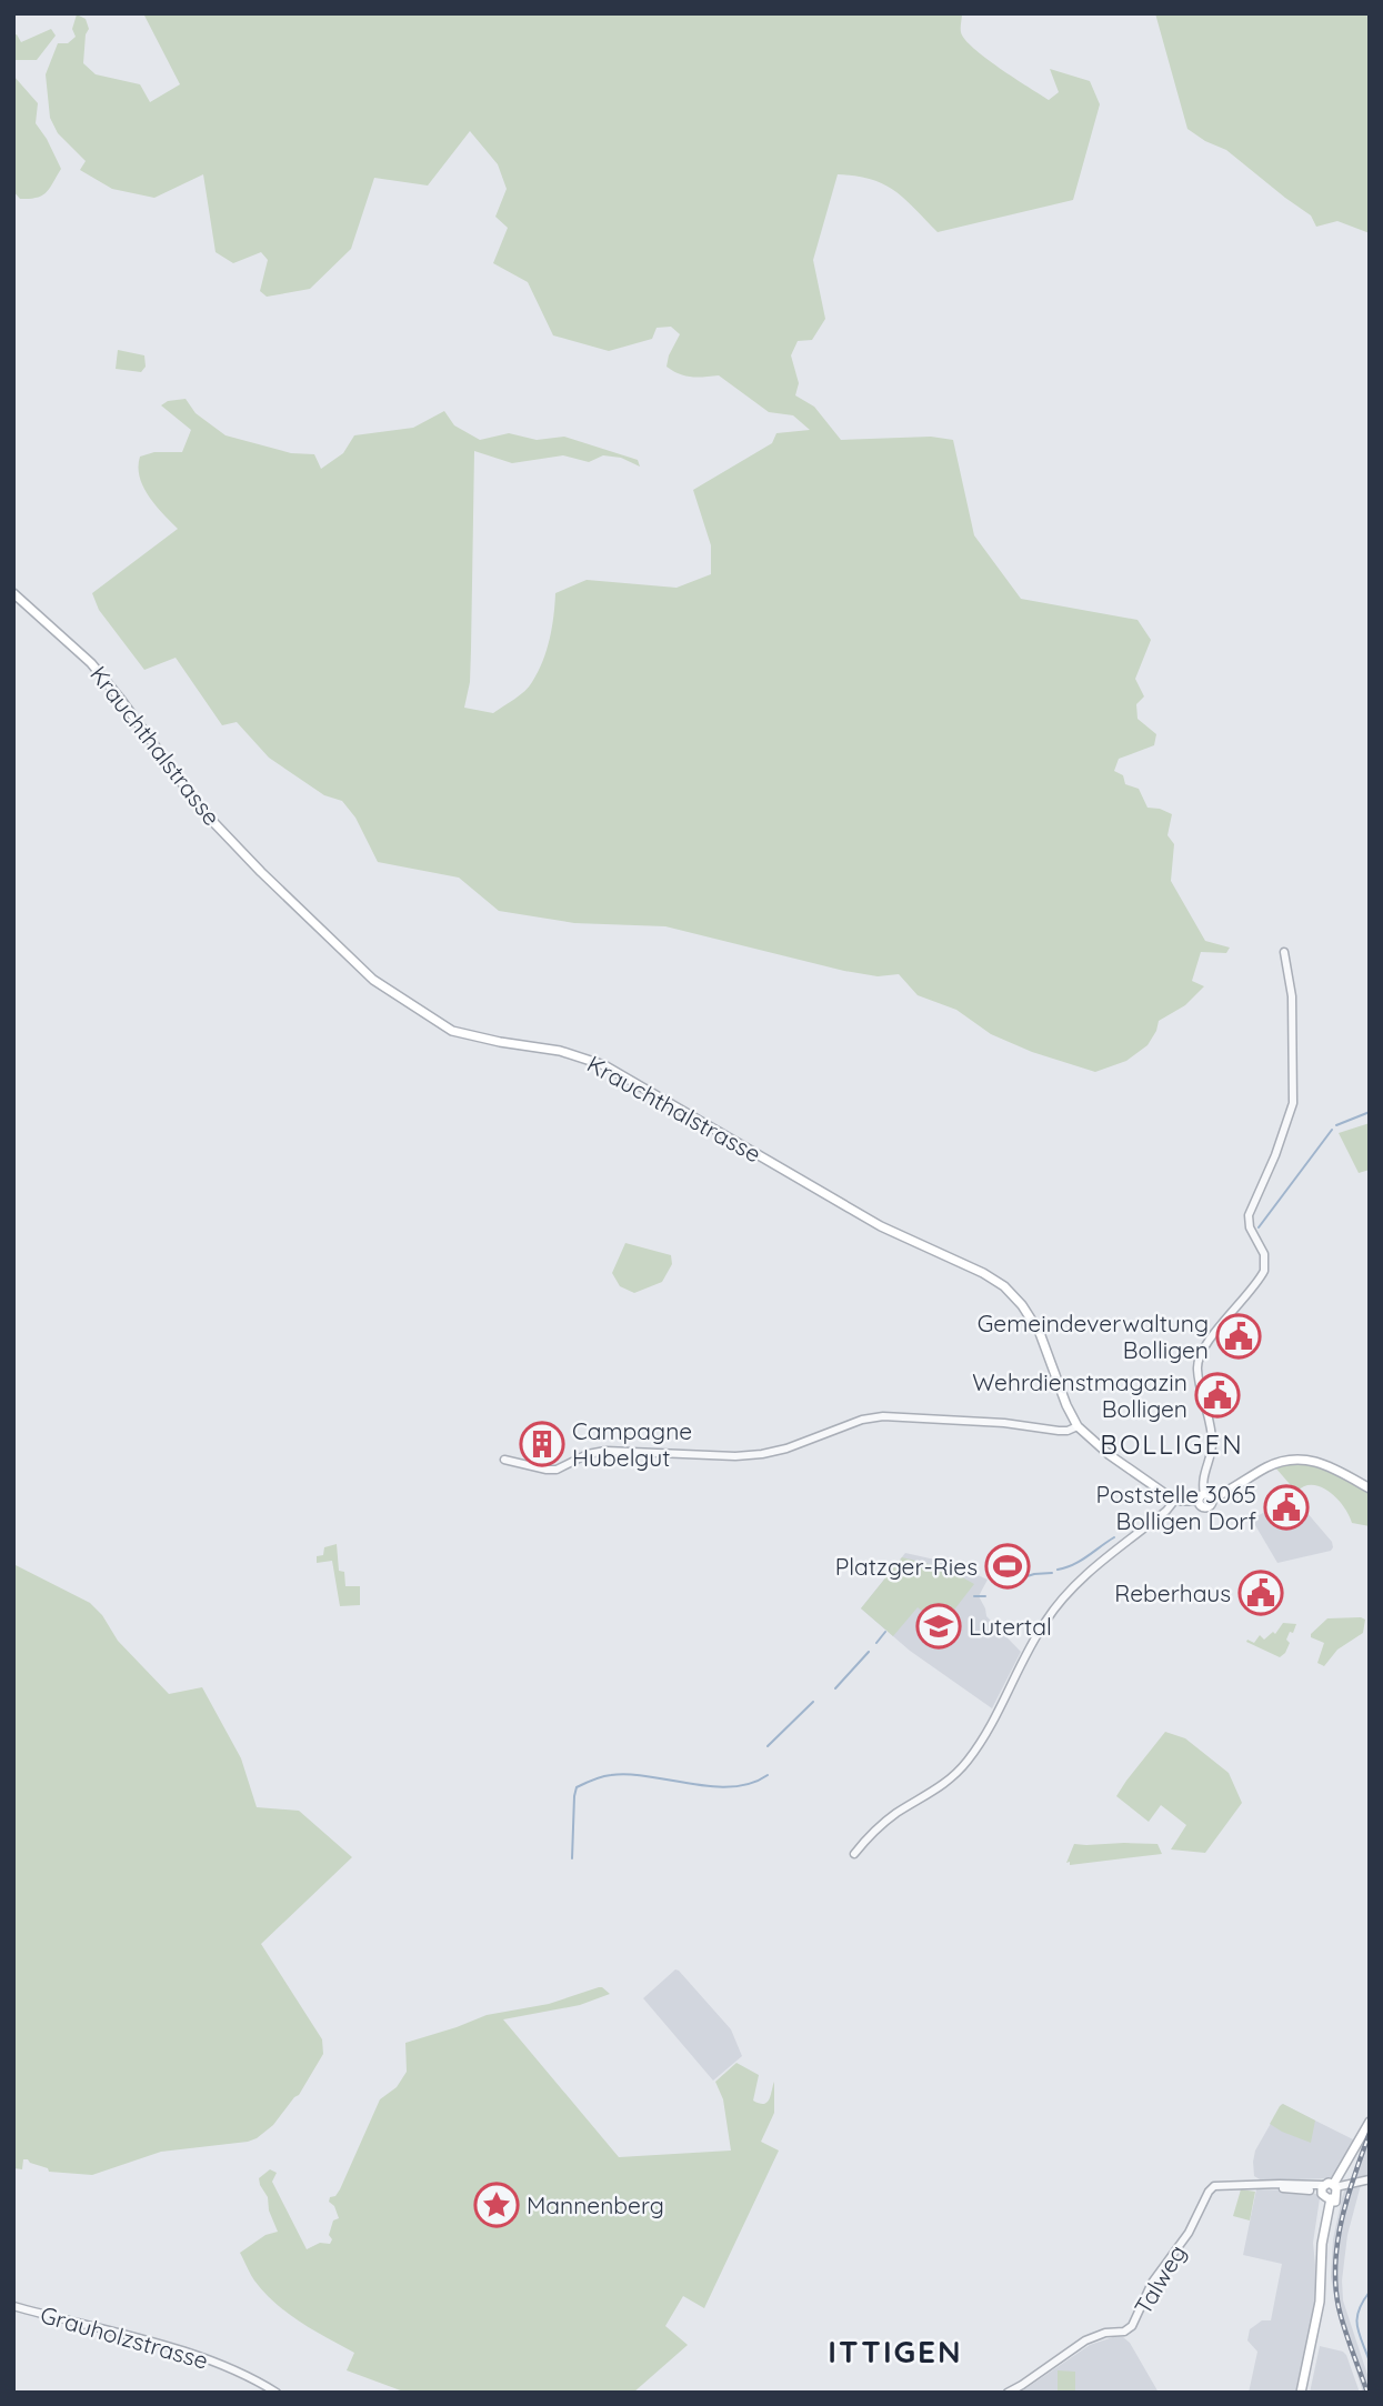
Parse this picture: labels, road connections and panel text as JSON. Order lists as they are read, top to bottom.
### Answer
{
  "streets": {
    "main road": ["Krauchthalstrasse"],
    "street": ["Talweg", "Grauholzstrasse"]
  },
  "districts": ["BOLLIGEN", "ITTIGEN"],
  "places": {
    "public building": [
      "Gemeindeverwaltung Bolligen",
      "Wehrdienstmagazin Bolligen",
      "Poststelle 3065 Bolligen Dorf",
      "Reberhaus"
    ],
    "building": ["Campagne Hubelgut"],
    "sports": ["Platzger-Ries"],
    "school or university": ["Lutertal"],
    "place": ["Mannenberg"]
  }
}
